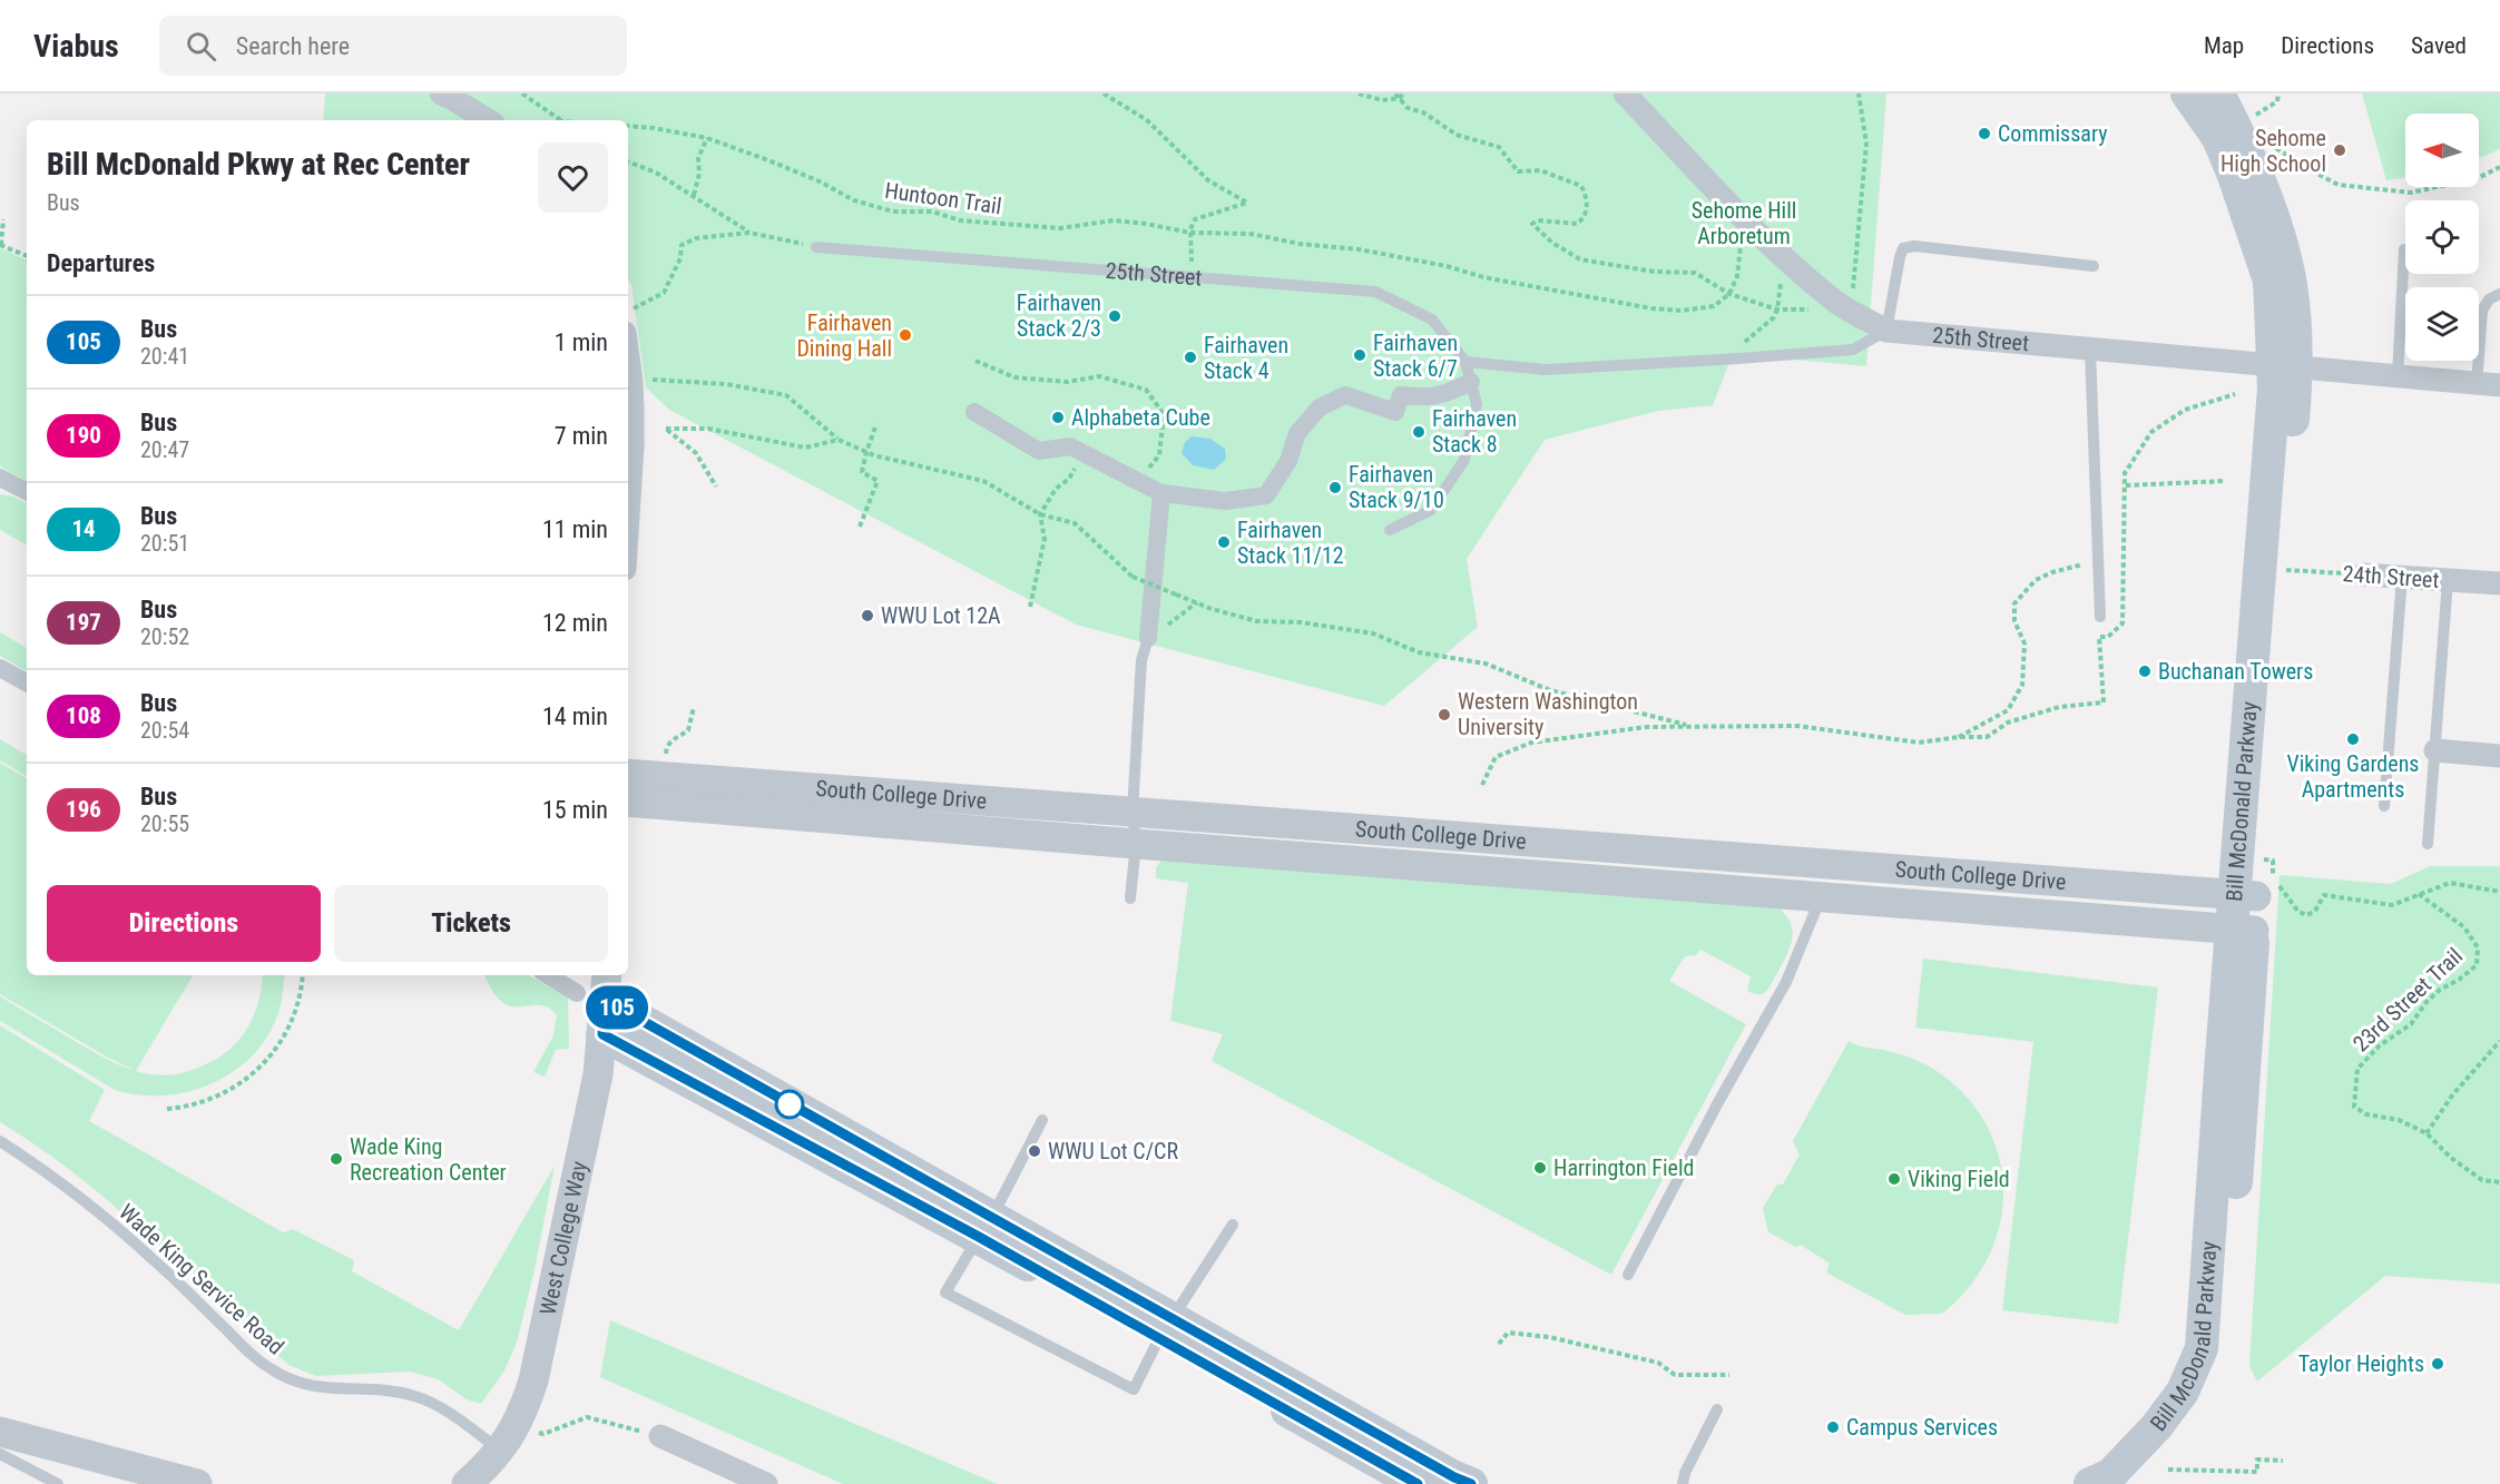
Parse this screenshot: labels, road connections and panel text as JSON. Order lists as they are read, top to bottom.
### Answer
{
  "streets": {
    "main road": ["Bill McDonald Parkway"],
    "street": [
      "25th Street",
      "24th Street",
      "South College Drive",
      "West College Way"
    ],
    "lane": ["Wade King Service Road"],
    "path": ["Huntoon Trail", "23rd Street Trail"]
  },
  "crossings": [
    ["25th Street", "Bill McDonald Parkway"],
    ["24th Street", "Bill McDonald Parkway"],
    ["South College Drive", "Bill McDonald Parkway"],
    ["West College Way", "Wade King Service Road"]
  ],
  "parks": ["Sehome Hill Arboretum"],
  "places": [
    "Commissary",
    "Sehome High School",
    "Fairhaven Stack 2/3",
    "Fairhaven Dining Hall",
    "Fairhaven Stack 6/7",
    "Fairhaven Stack 4",
    "Alphabeta Cube",
    "Fairhaven Stack 8",
    "Fairhaven Stack 9/10",
    "Fairhaven Stack 11/12",
    "WWU Lot 12A",
    "Buchanan Towers",
    "Western Washington University",
    "Viking Gardens Apartments",
    "WWU Lot C/CR",
    "Wade King Recreation Center",
    "Harrington Field",
    "Viking Field",
    "Taylor Heights",
    "Campus Services"
  ],
  "lines": ["bus line 105"],
  "north": "left",
  "page": {
    "header": "Viabus",
    "search": "Search here",
    "nav": ["Map", "Directions", "Saved"],
    "on_map": "105",
    "heading": [
      ["Bill McDonald Pkwy at Rec Center", "Bus"],
      "Departures"
    ],
    "list": [
      {
        "mark": "105",
        "name": "Bus",
        "note": "20:41",
        "value": "1 min"
      },
      {
        "mark": "190",
        "name": "Bus",
        "note": "20:47",
        "value": "7 min"
      },
      {
        "mark": "14",
        "name": "Bus",
        "note": "20:51",
        "value": "11 min"
      },
      {
        "mark": "197",
        "name": "Bus",
        "note": "20:52",
        "value": "12 min"
      },
      {
        "mark": "108",
        "name": "Bus",
        "note": "20:54",
        "value": "14 min"
      },
      {
        "mark": "196",
        "name": "Bus",
        "note": "20:55",
        "value": "15 min"
      }
    ],
    "buttons": ["Directions", "Tickets"]
  }
}
